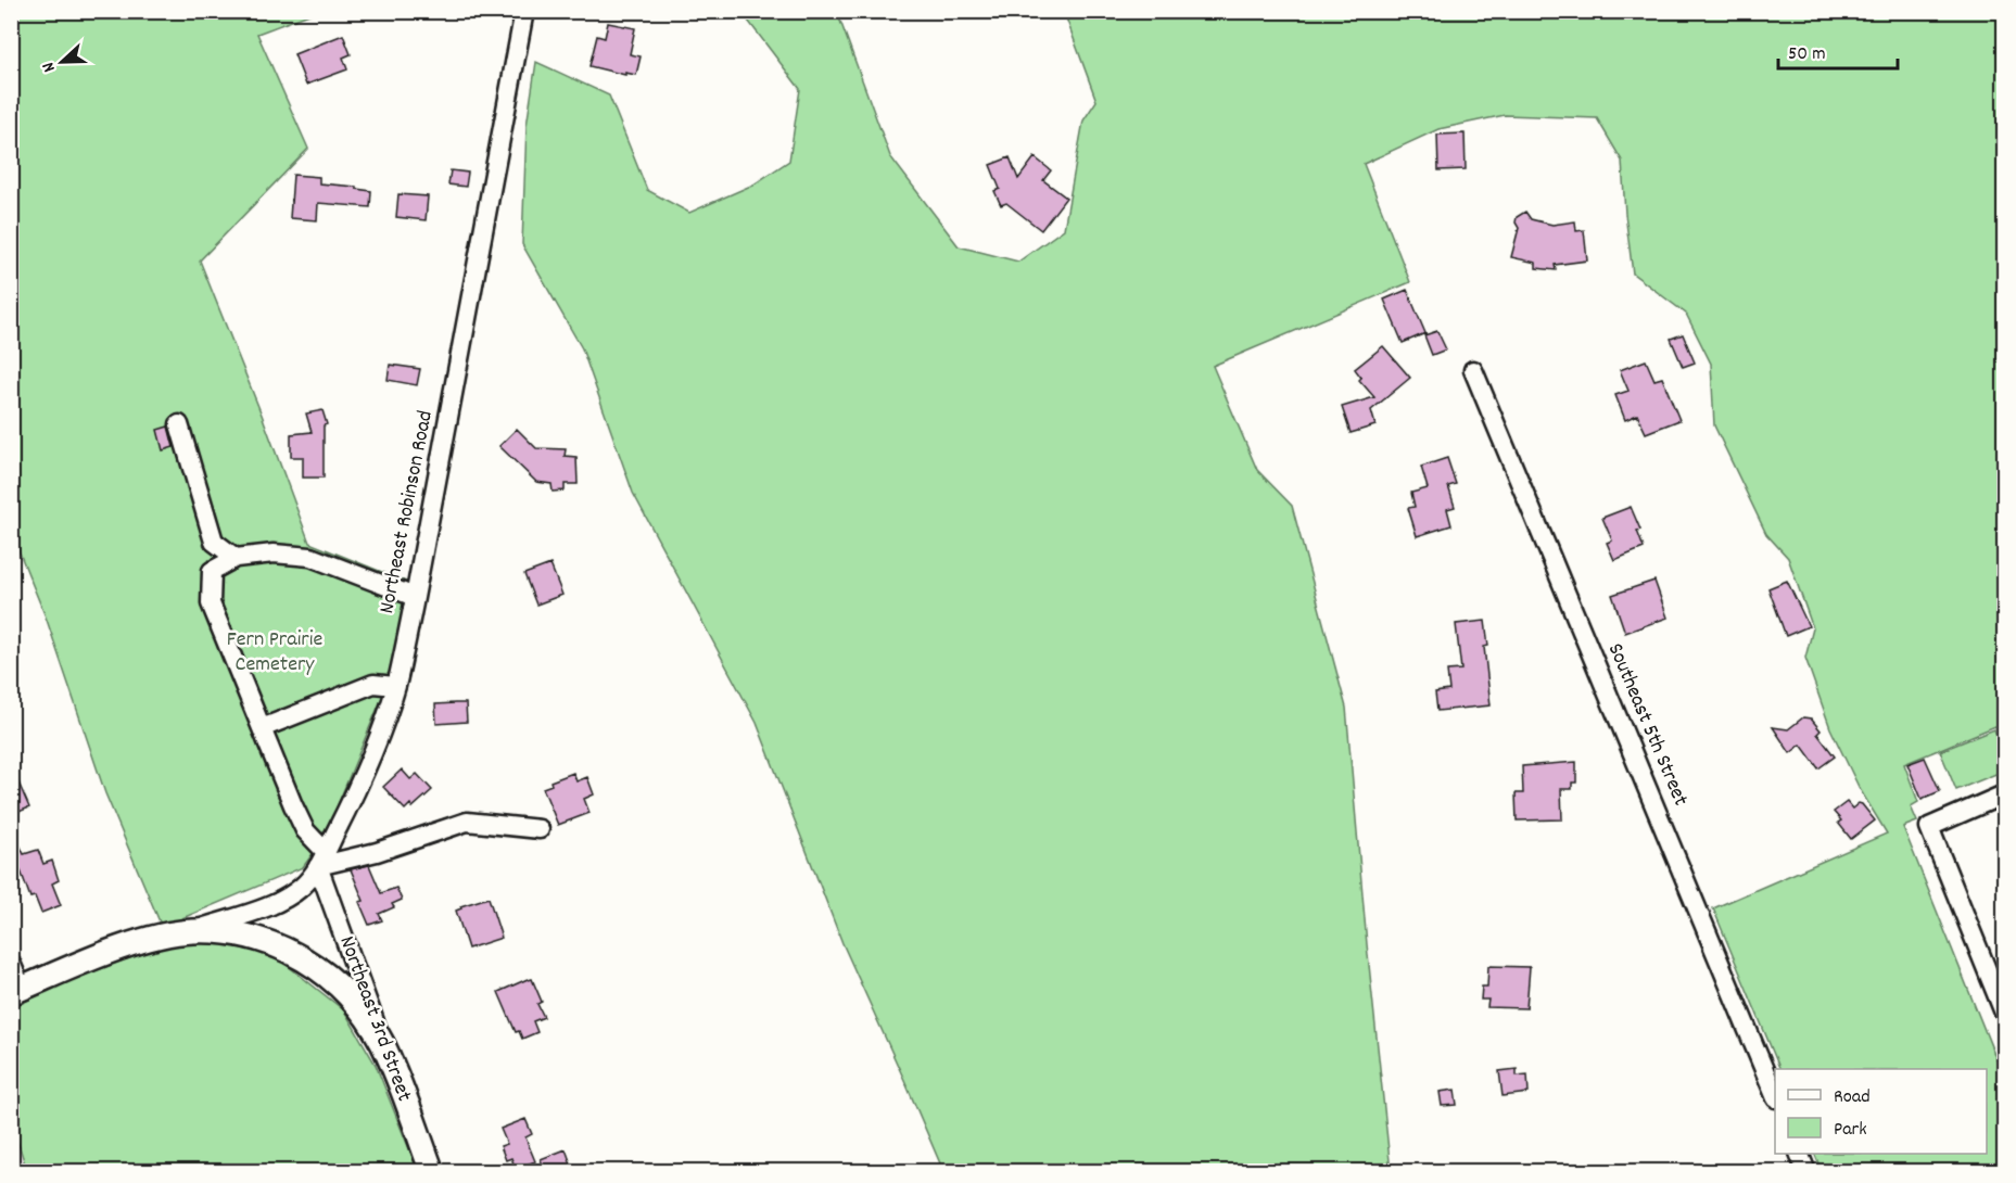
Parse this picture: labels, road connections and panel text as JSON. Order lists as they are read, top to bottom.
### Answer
{
  "streets": {
    "main road": ["Northeast 3rd Street"],
    "street": ["Northeast Robinson Road", "Southeast 5th Street"]
  },
  "crossings": [
    ["Northeast Robinson Road", "Northeast 3rd Street"]
  ],
  "parks": ["Fern Prairie Cemetery"],
  "legend": ["Road", "Park"],
  "scale_bar": "50 m",
  "north": "left"
}
